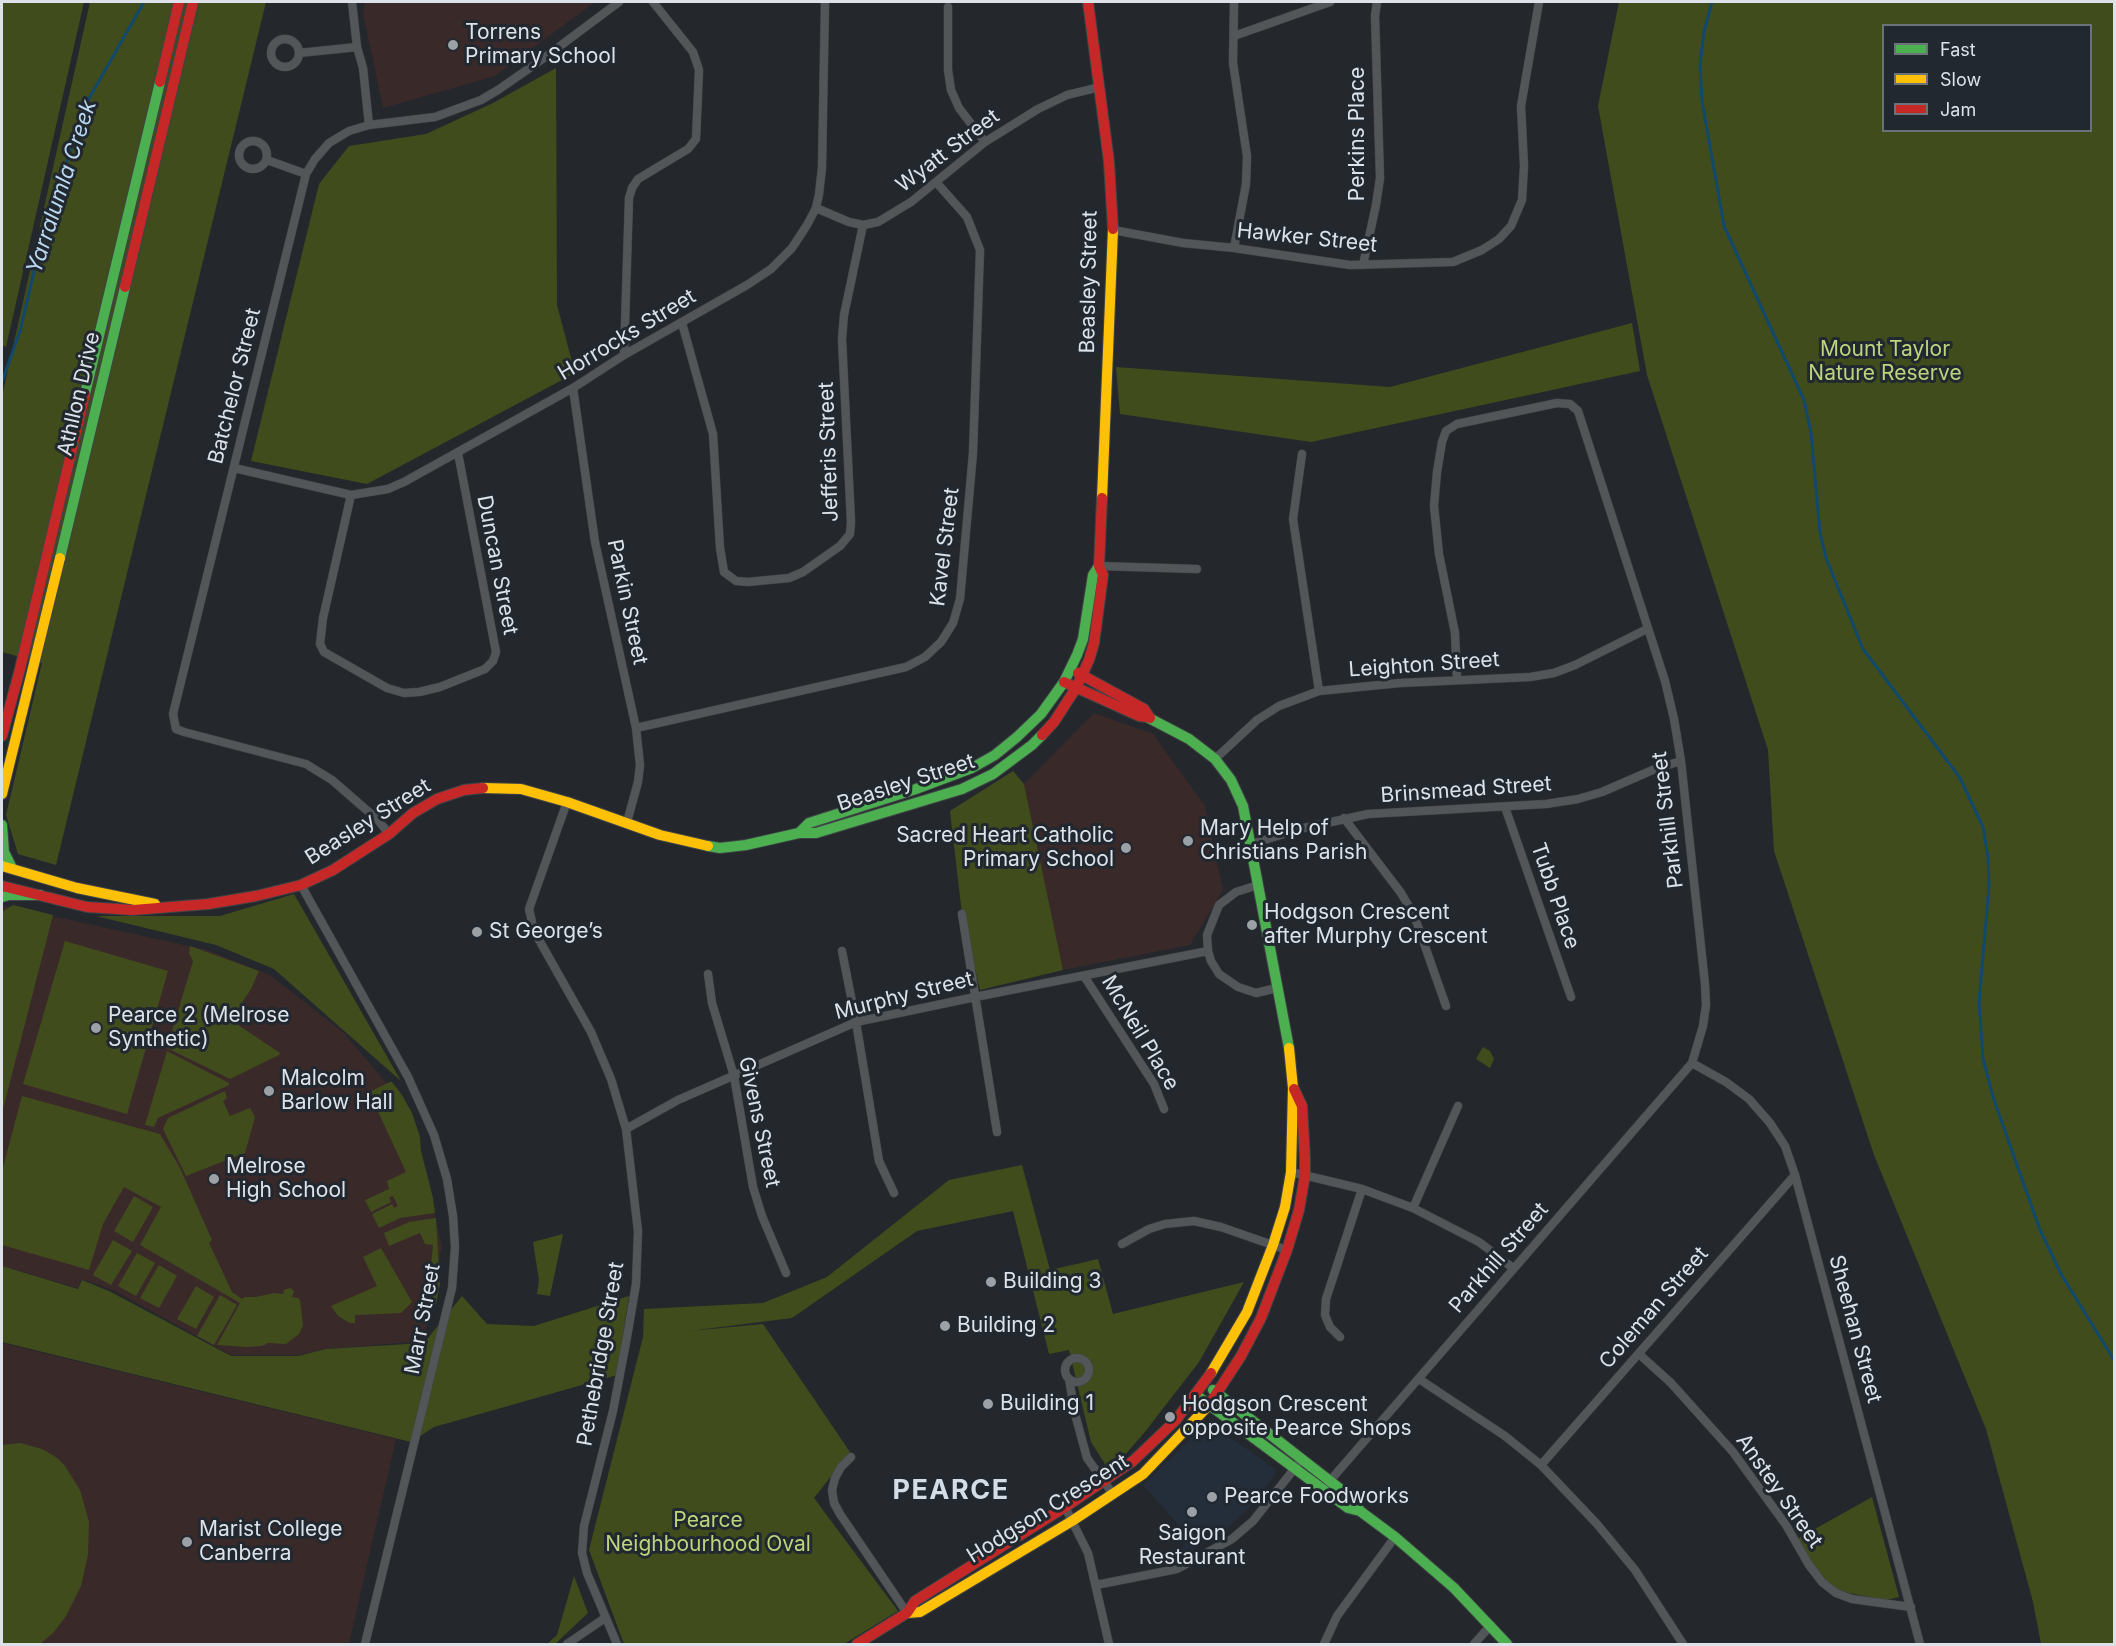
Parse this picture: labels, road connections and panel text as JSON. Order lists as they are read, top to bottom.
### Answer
{
  "streets": {
    "main road": ["Beasley Street", "Athllon Drive", "Hodgson Crescent"],
    "street": [
      "Perkins Place",
      "Wyatt Street",
      "Hawker Street",
      "Horrocks Street",
      "Batchelor Street",
      "Jefferis Street",
      "Kavel Street",
      "Duncan Street",
      "Parkin Street",
      "Leighton Street",
      "Brinsmead Street",
      "Parkhill Street",
      "Tubb Place",
      "Murphy Street",
      "McNeil Place",
      "Givens Street",
      "Coleman Street",
      "Marr Street",
      "Sheehan Street",
      "Pethebridge Street",
      "Anstey Street"
    ]
  },
  "crossings": [
    ["Perkins Place", "Hawker Street"],
    ["Wyatt Street", "Beasley Street"],
    ["Wyatt Street", "Jefferis Street"],
    ["Wyatt Street", "Kavel Street"],
    ["Hawker Street", "Beasley Street"],
    ["Beasley Street", "Batchelor Street"],
    ["Beasley Street", "Parkin Street"],
    ["Beasley Street", "Marr Street"],
    ["Beasley Street", "Pethebridge Street"],
    ["Beasley Street", "Hodgson Crescent"],
    ["Horrocks Street", "Batchelor Street"],
    ["Horrocks Street", "Jefferis Street"],
    ["Horrocks Street", "Duncan Street"],
    ["Horrocks Street", "Parkin Street"],
    ["Kavel Street", "Parkin Street"],
    ["Leighton Street", "Parkhill Street"],
    ["Leighton Street", "Hodgson Crescent"],
    ["Brinsmead Street", "Parkhill Street"],
    ["Brinsmead Street", "Tubb Place"],
    ["Brinsmead Street", "Hodgson Crescent"],
    ["Parkhill Street", "Sheehan Street"],
    ["Murphy Street", "McNeil Place"],
    ["Murphy Street", "Givens Street"],
    ["Murphy Street", "Pethebridge Street"],
    ["Coleman Street", "Sheehan Street"],
    ["Coleman Street", "Anstey Street"],
    ["Sheehan Street", "Anstey Street"]
  ],
  "districts": ["PEARCE"],
  "water": ["Yarralumla Creek"],
  "parks": ["Mount Taylor Nature Reserve", "Pearce Neighbourhood Oval"],
  "places": [
    "Torrens Primary School",
    "Mary Help of Christians Parish",
    "Sacred Heart Catholic Primary School",
    "Hodgson Crescent after Murphy Crescent",
    "St George’s",
    "Pearce 2 (Melrose Synthetic)",
    "Malcolm Barlow Hall",
    "Melrose High School",
    "Building 3",
    "Building 2",
    "Building 1",
    "Hodgson Crescent opposite Pearce Shops",
    "Pearce Foodworks",
    "Saigon Restaurant",
    "Marist College Canberra"
  ],
  "legend": ["Fast", "Slow", "Jam"]
}
